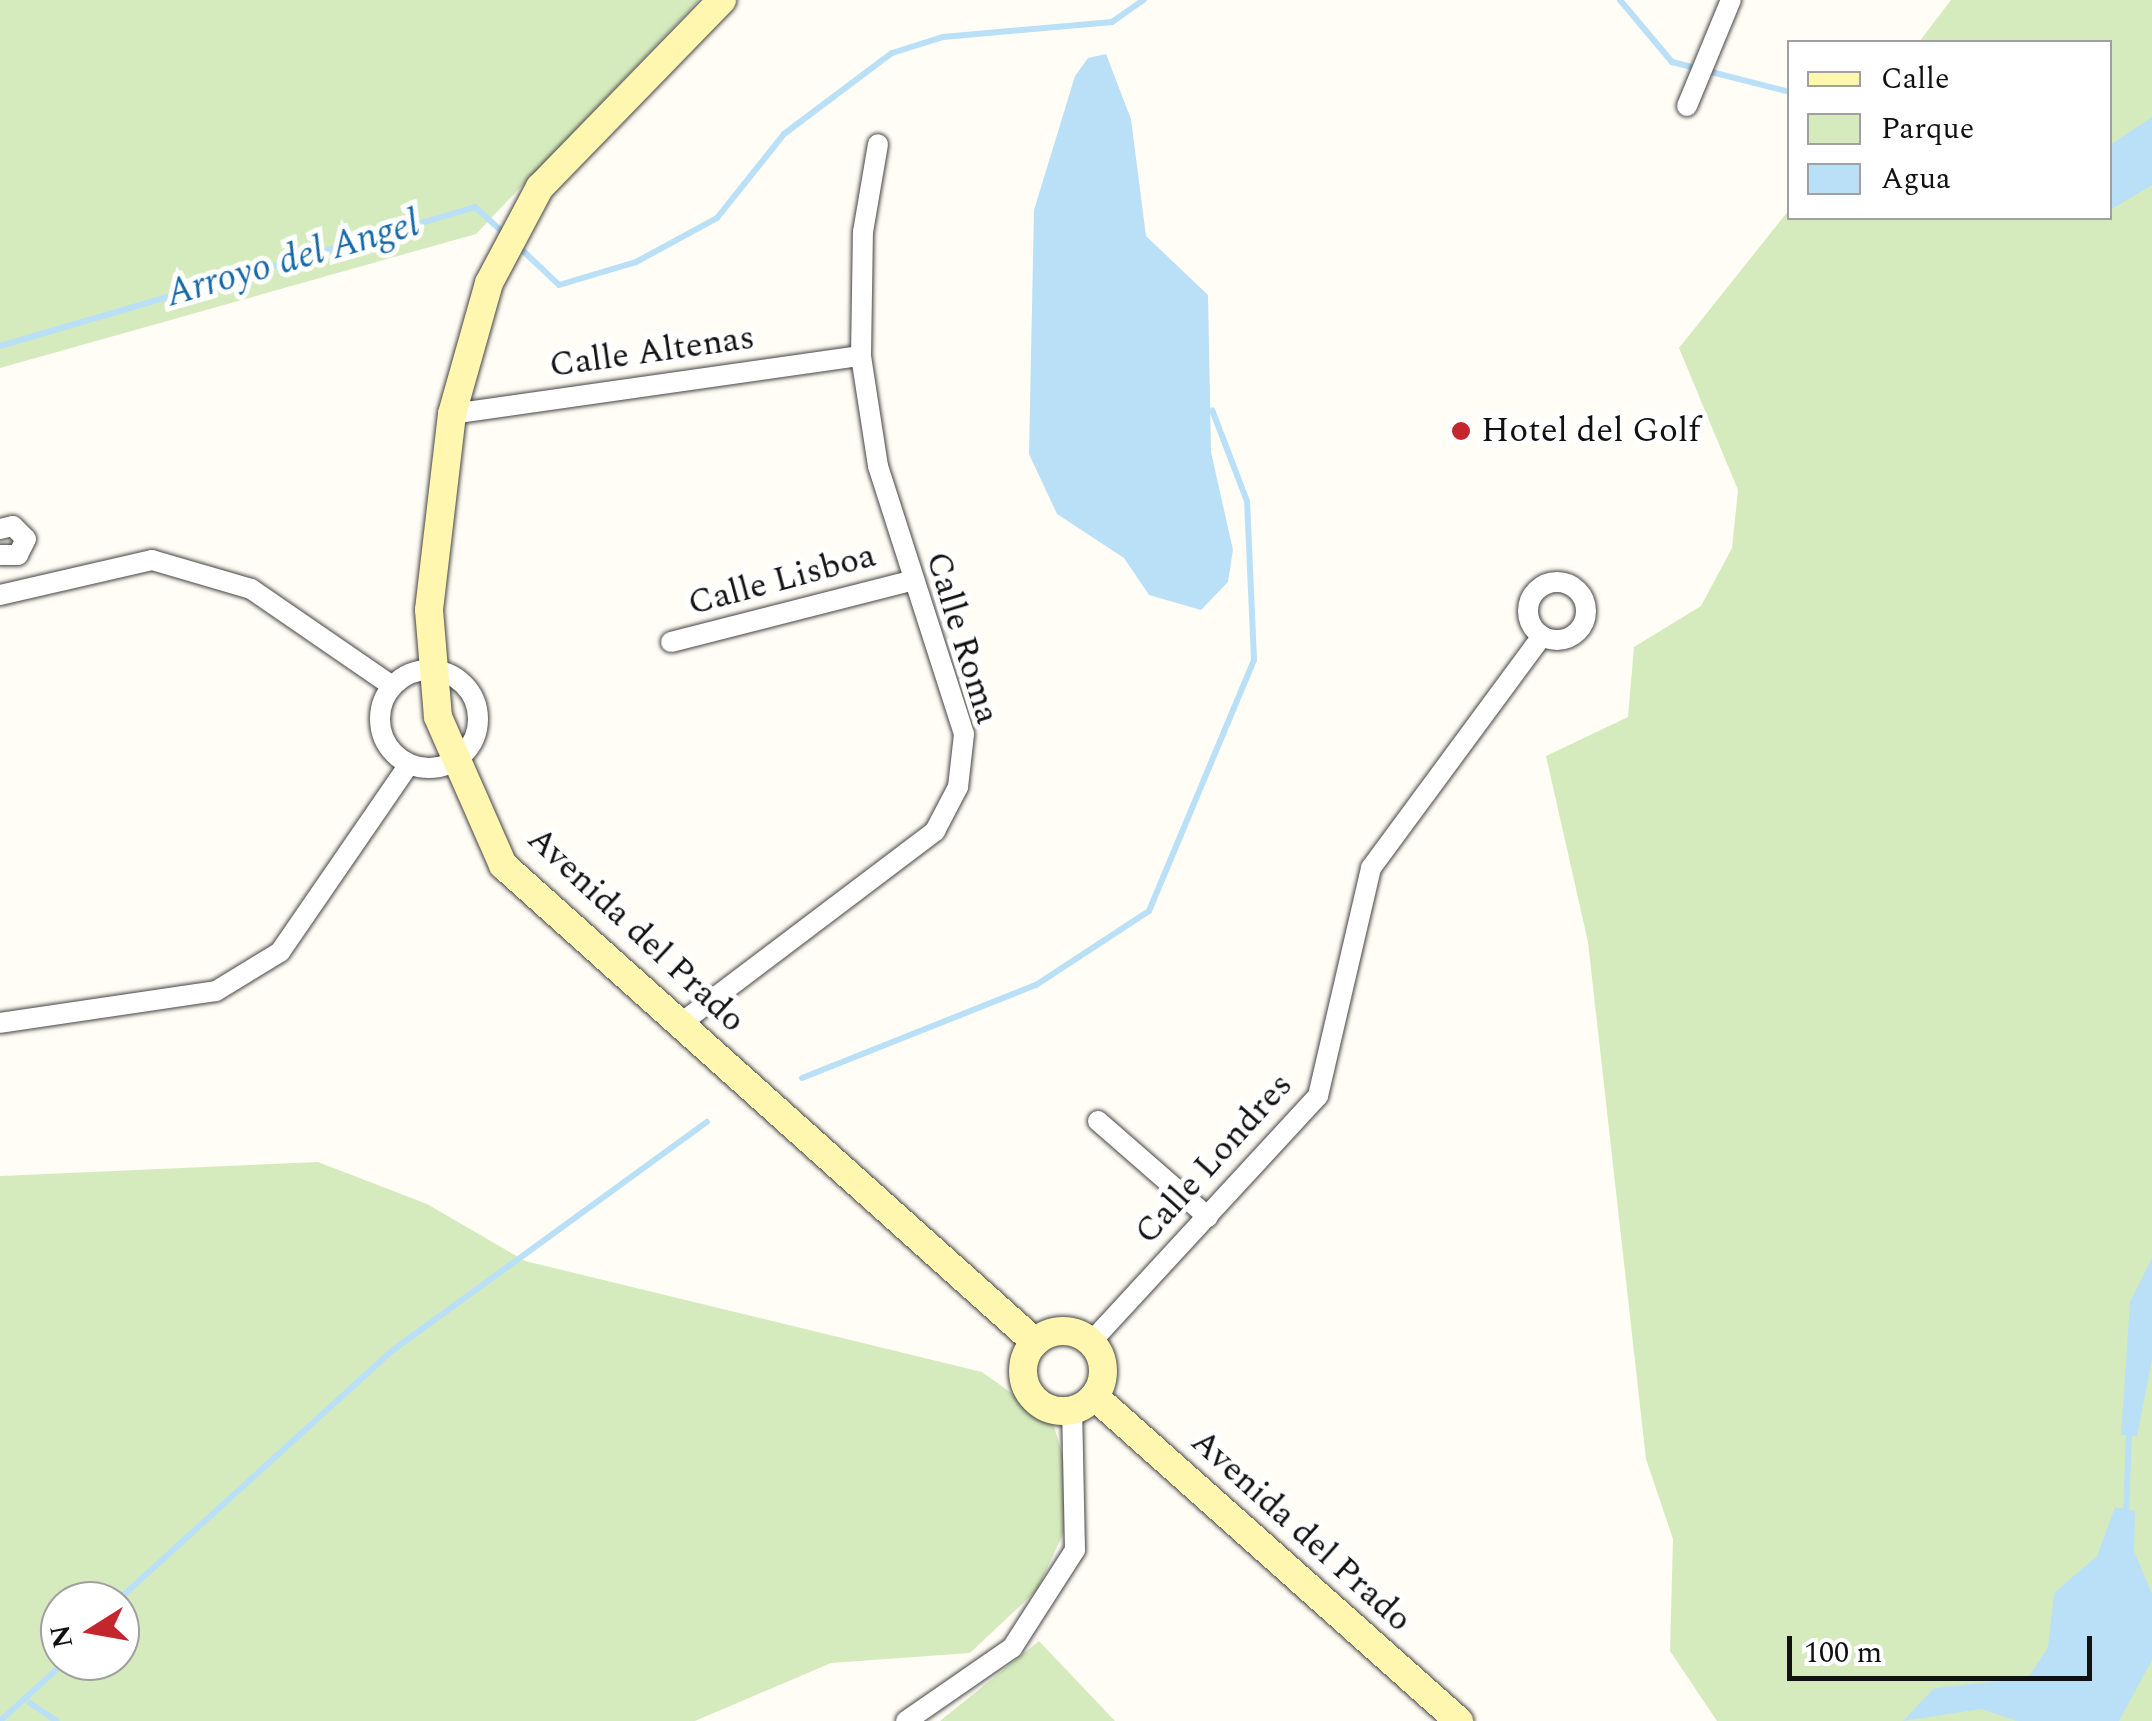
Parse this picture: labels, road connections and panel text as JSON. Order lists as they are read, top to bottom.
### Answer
{
  "streets": {
    "street": [
      "Calle Altenas",
      "Calle Lisboa",
      "Calle Roma",
      "Avenida del Prado",
      "Calle Londres"
    ]
  },
  "crossings": [
    ["Calle Altenas", "Calle Roma"],
    ["Calle Altenas", "Avenida del Prado"],
    ["Calle Lisboa", "Calle Roma"],
    ["Calle Roma", "Avenida del Prado"],
    ["Avenida del Prado", "Calle Londres"]
  ],
  "water": ["Arroyo del Angel"],
  "places": ["Hotel del Golf"],
  "legend": ["Calle", "Parque", "Agua"],
  "scale_bar": "100 m",
  "north": "left"
}
